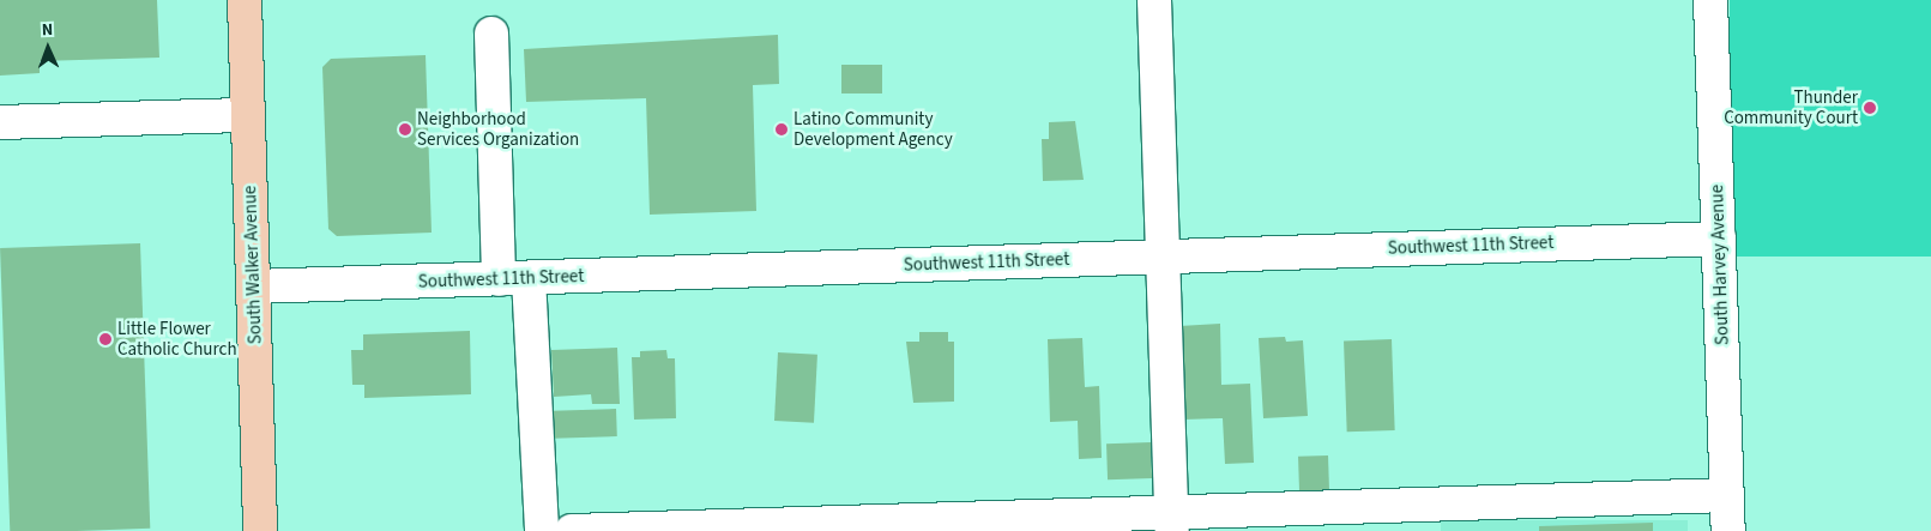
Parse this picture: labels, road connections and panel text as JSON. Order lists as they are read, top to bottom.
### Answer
{
  "streets": {
    "main road": ["South Walker Avenue"],
    "street": ["Southwest 11th Street", "South Harvey Avenue"]
  },
  "crossings": [
    ["Southwest 11th Street", "South Walker Avenue"],
    ["Southwest 11th Street", "South Harvey Avenue"]
  ],
  "places": [
    "Thunder Community Court",
    "Neighborhood Services Organization",
    "Latino Community Development Agency",
    "Little Flower Catholic Church"
  ],
  "north": "top"
}
